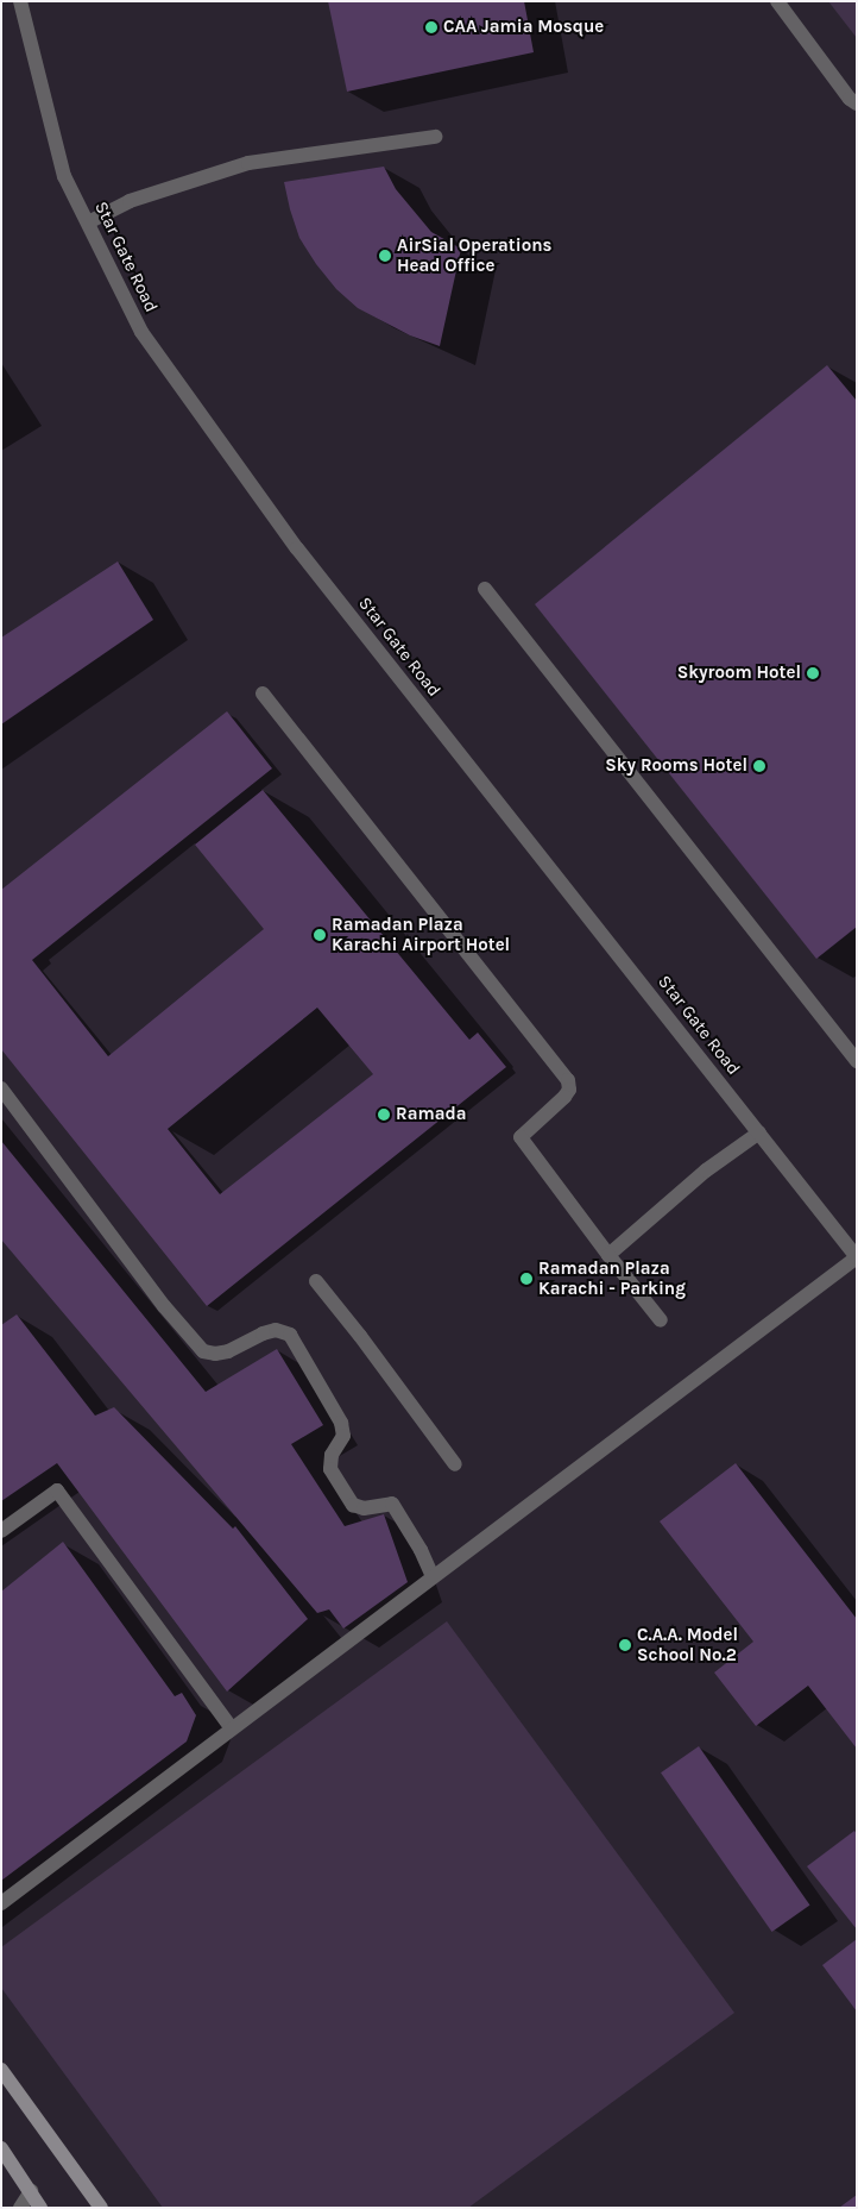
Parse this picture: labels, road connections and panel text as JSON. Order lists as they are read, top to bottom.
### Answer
{
  "streets": {
    "street": ["Star Gate Road"]
  },
  "places": [
    "CAA Jamia Mosque",
    "AirSial Operations Head Office",
    "Skyroom Hotel",
    "Sky Rooms Hotel",
    "Ramadan Plaza Karachi Airport Hotel",
    "Ramada",
    "Ramadan Plaza Karachi - Parking",
    "C.A.A. Model School No.2"
  ]
}
